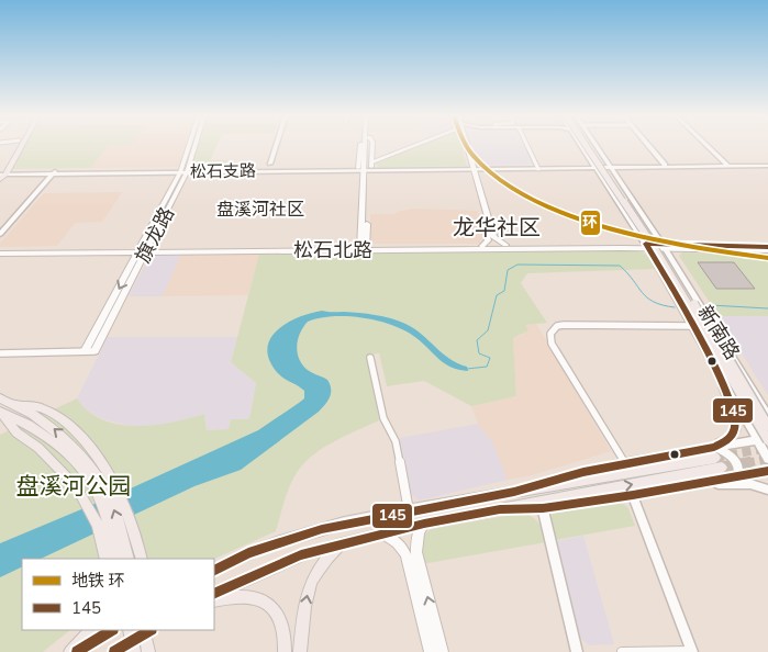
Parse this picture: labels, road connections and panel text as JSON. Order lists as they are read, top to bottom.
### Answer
{
  "streets": {
    "main road": ["旗龙路", "松石北路", "新南路"],
    "street": ["松石支路"]
  },
  "crossings": [
    ["松石支路", "新南路"],
    ["旗龙路", "松石北路"],
    ["松石北路", "新南路"]
  ],
  "districts": ["盘溪河社区", "龙华社区"],
  "parks": ["盘溪河公园"],
  "lines": ["metro line 环", "transit line 145"],
  "legend": ["地铁 环", "145"]
}
